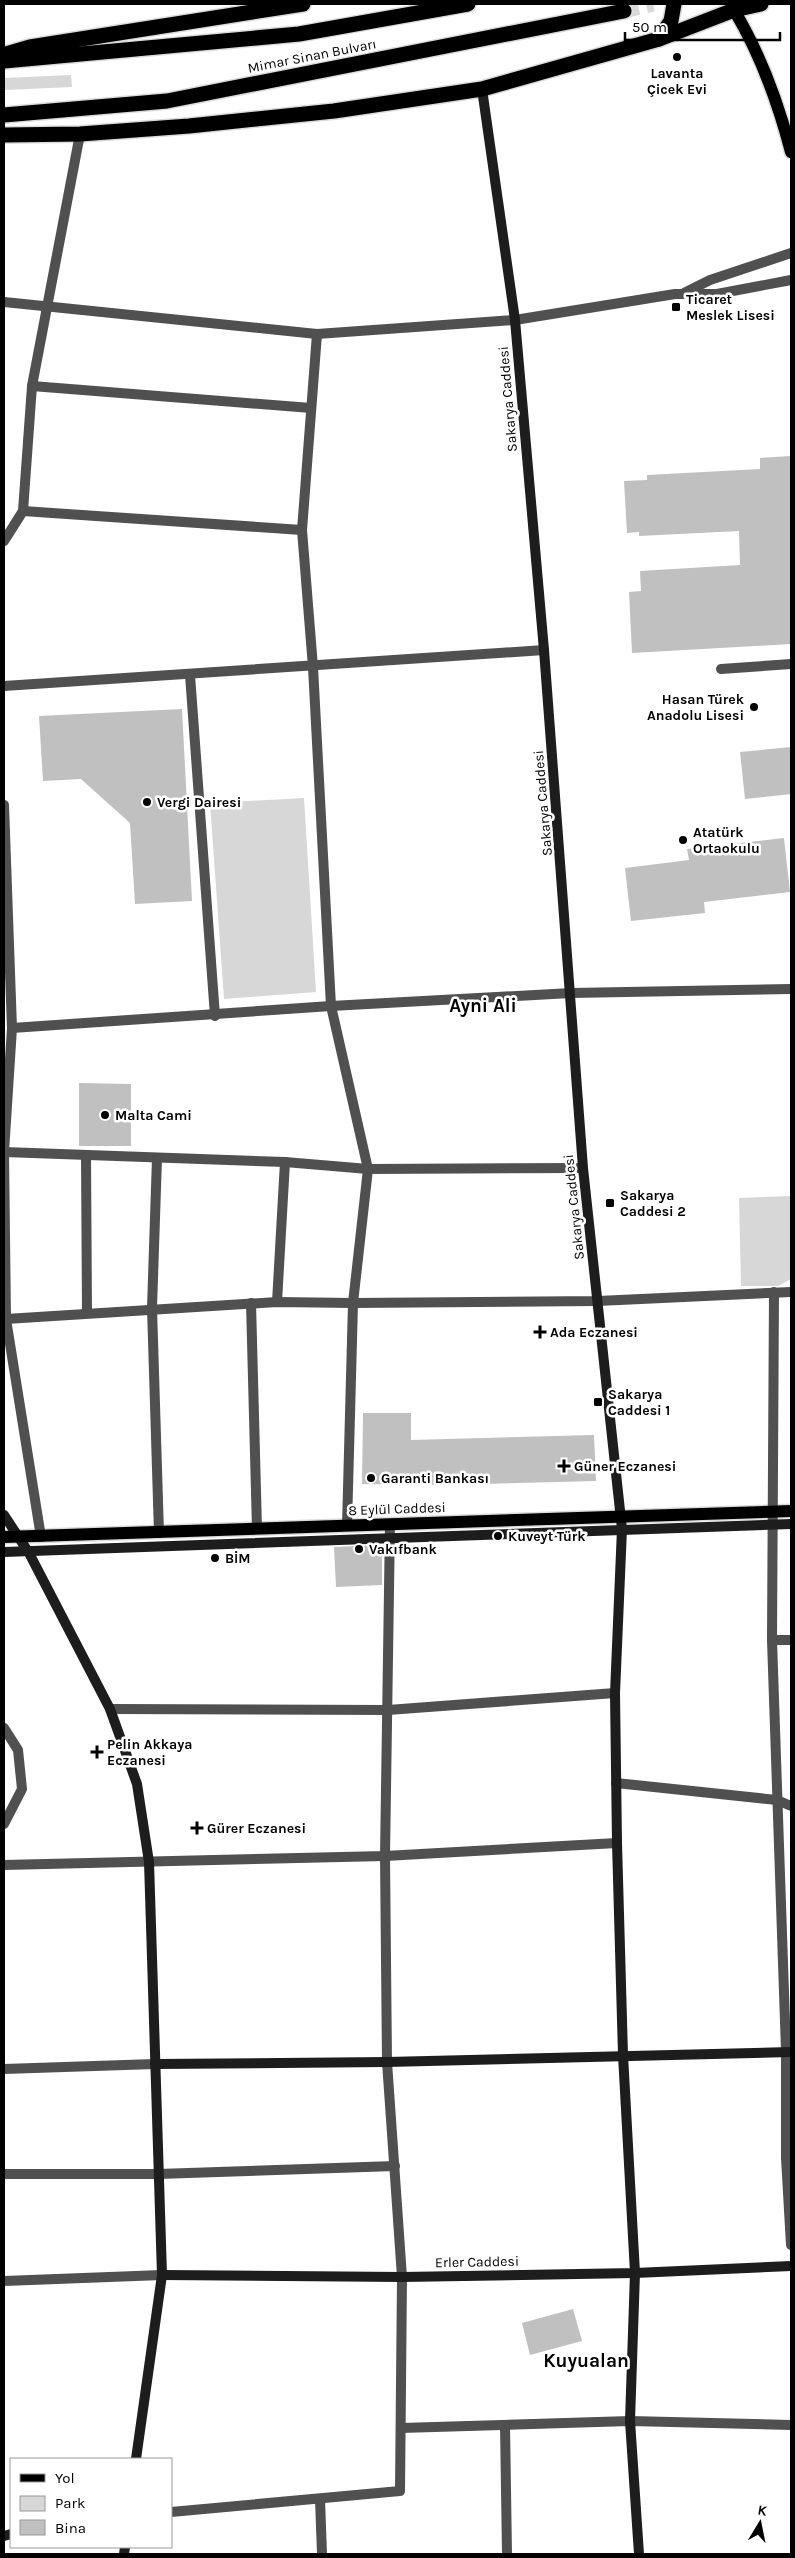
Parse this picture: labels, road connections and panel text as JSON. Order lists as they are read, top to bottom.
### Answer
{
  "streets": {
    "highway": ["Mimar Sinan Bulvarı"],
    "main road": ["8 Eylül Caddesi"],
    "street": ["Sakarya Caddesi", "Erler Caddesi"]
  },
  "crossings": [
    ["Sakarya Caddesi", "8 Eylül Caddesi"],
    ["Sakarya Caddesi", "Erler Caddesi"]
  ],
  "districts": ["Ayni Ali", "Kuyualan"],
  "places": {
    "other": [
      "Lavanta Çicek Evi",
      "Hasan Türek Anadolu Lisesi",
      "Vergi Dairesi",
      "Atatürk Ortaokulu",
      "Malta Cami",
      "Garanti Bankası",
      "Kuveyt Türk",
      "Vakıfbank",
      "BİM"
    ],
    "transit": ["Ticaret Meslek Lisesi", "Sakarya Caddesi 2", "Sakarya Caddesi 1"],
    "health": [
      "Ada Eczanesi",
      "Güner Eczanesi",
      "Pelin Akkaya Eczanesi",
      "Gürer Eczanesi"
    ]
  },
  "legend": ["Yol", "Park", "Bina"],
  "scale_bar": "50 m",
  "north": "top"
}
